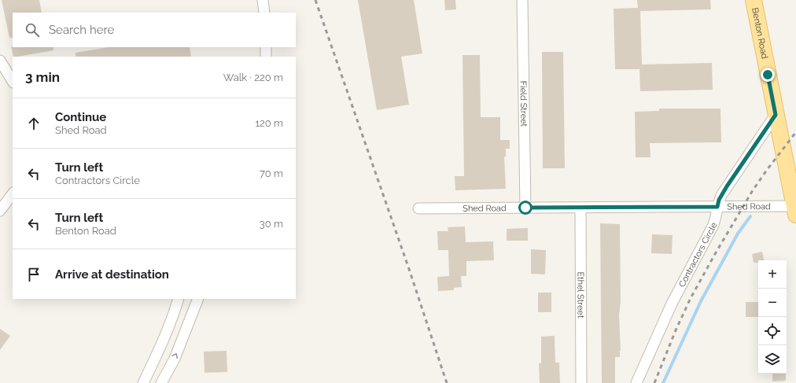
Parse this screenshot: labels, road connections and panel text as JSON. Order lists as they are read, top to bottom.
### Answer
{
  "streets": {
    "main road": ["Benton Road"],
    "street": [
      "Field Street",
      "Shed Road",
      "Contractors Circle",
      "Ethel Street"
    ]
  },
  "crossings": [
    ["Benton Road", "Shed Road"],
    ["Benton Road", "Contractors Circle"],
    ["Field Street", "Shed Road"],
    ["Shed Road", "Contractors Circle"],
    ["Shed Road", "Ethel Street"]
  ],
  "page": {
    "search": "Search here",
    "heading": ["3 min", "Walk · 220 m"],
    "list": [
      ["Continue", "Shed Road", "120 m"],
      ["Turn left", "Contractors Circle", "70 m"],
      ["Turn left", "Benton Road", "30 m"],
      "Arrive at destination"
    ],
    "map_buttons": ["+", "−"]
  }
}
